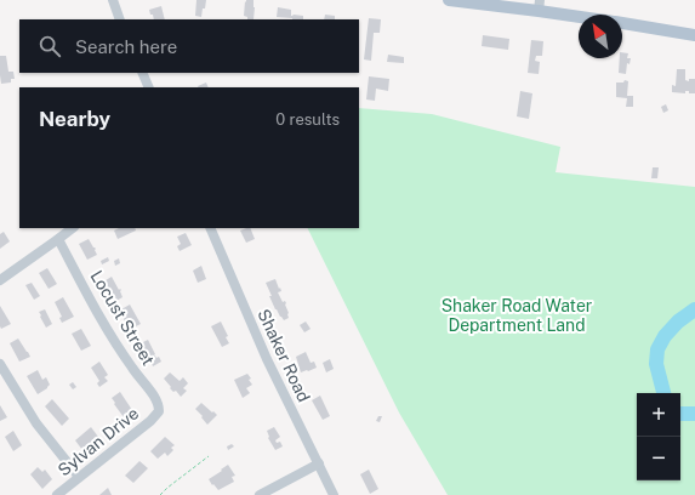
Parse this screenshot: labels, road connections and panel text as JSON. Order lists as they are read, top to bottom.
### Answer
{
  "streets": {
    "street": ["Locust Street", "Shaker Road", "Sylvan Drive"]
  },
  "crossings": [
    ["Locust Street", "Sylvan Drive"]
  ],
  "parks": ["Shaker Road Water Department Land"],
  "north": "top left",
  "page": {
    "search": "Search here",
    "heading": ["Nearby", "0 results"],
    "map_buttons": ["+", "−"]
  }
}
